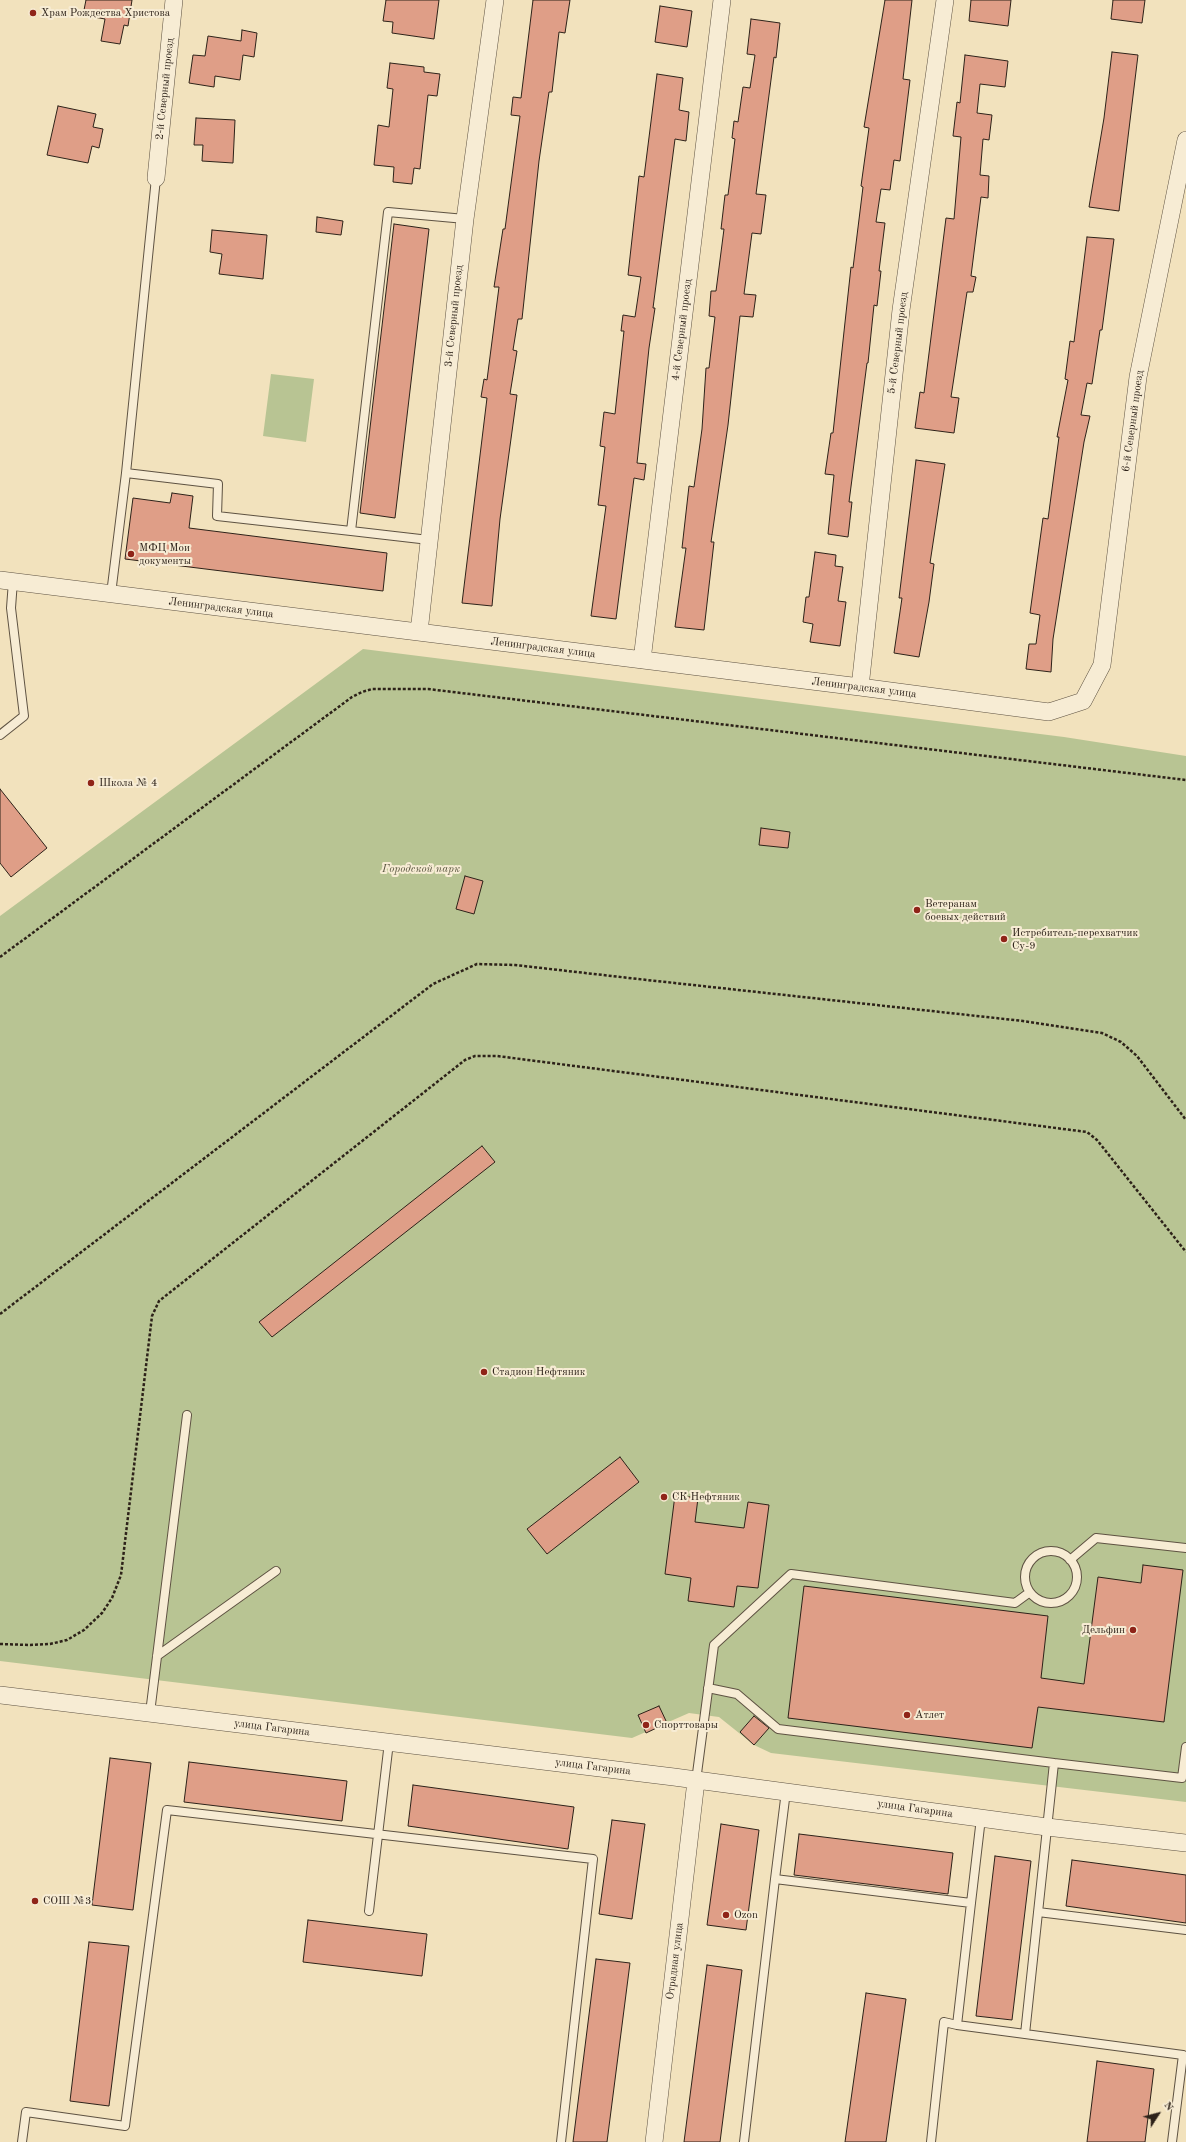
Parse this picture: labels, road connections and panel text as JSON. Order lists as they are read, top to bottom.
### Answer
{
  "streets": {
    "street": [
      "2-й Северный проезд",
      "3-й Северный проезд",
      "4-й Северный проезд",
      "5-й Северный проезд",
      "6-й Северный проезд",
      "Ленинградская улица",
      "улица Гагарина",
      "Отрадная улица"
    ]
  },
  "crossings": [
    ["3-й Северный проезд", "Ленинградская улица"],
    ["4-й Северный проезд", "Ленинградская улица"],
    ["5-й Северный проезд", "Ленинградская улица"],
    ["6-й Северный проезд", "Ленинградская улица"],
    ["улица Гагарина", "Отрадная улица"]
  ],
  "parks": ["Городской парк"],
  "places": [
    "Храм Рождества Христова",
    "МФЦ Мои документы",
    "Школа № 4",
    "Ветеранам боевых действий",
    "Истребитель-перехватчик Су-9",
    "Стадион Нефтяник",
    "СК Нефтяник",
    "Дельфин",
    "Атлет",
    "Спорттовары",
    "СОШ №3",
    "Ozon"
  ],
  "north": "top right"
}
